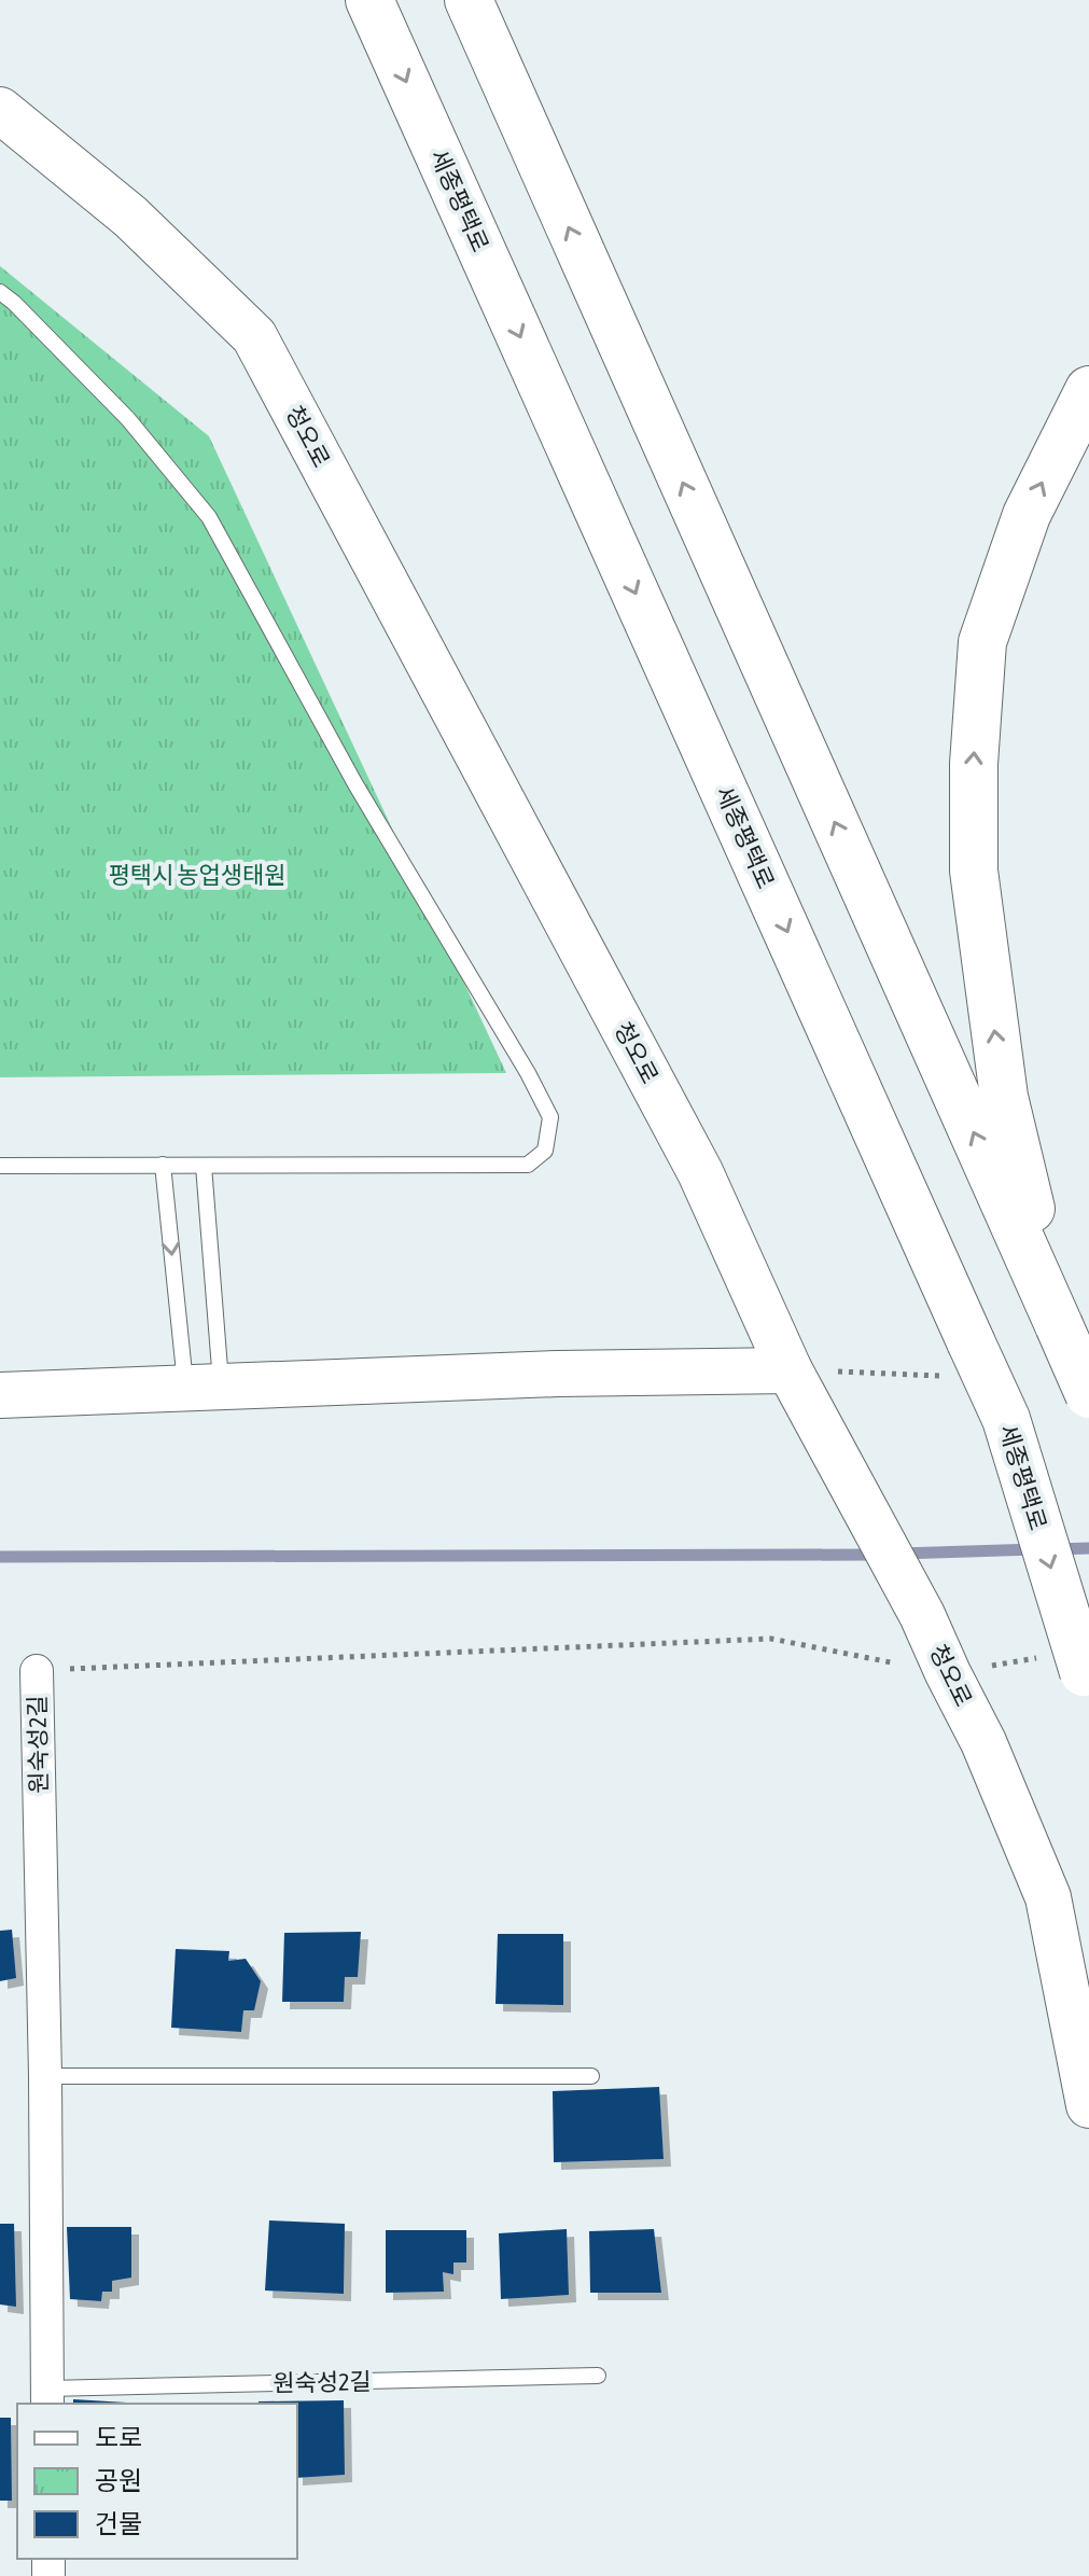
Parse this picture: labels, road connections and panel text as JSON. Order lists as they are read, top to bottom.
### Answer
{
  "streets": {
    "highway": ["세종평택로"],
    "street": ["청오로", "원숙성2길"]
  },
  "parks": ["평택시 농업생태원"],
  "legend": ["도로", "공원", "건물"]
}
